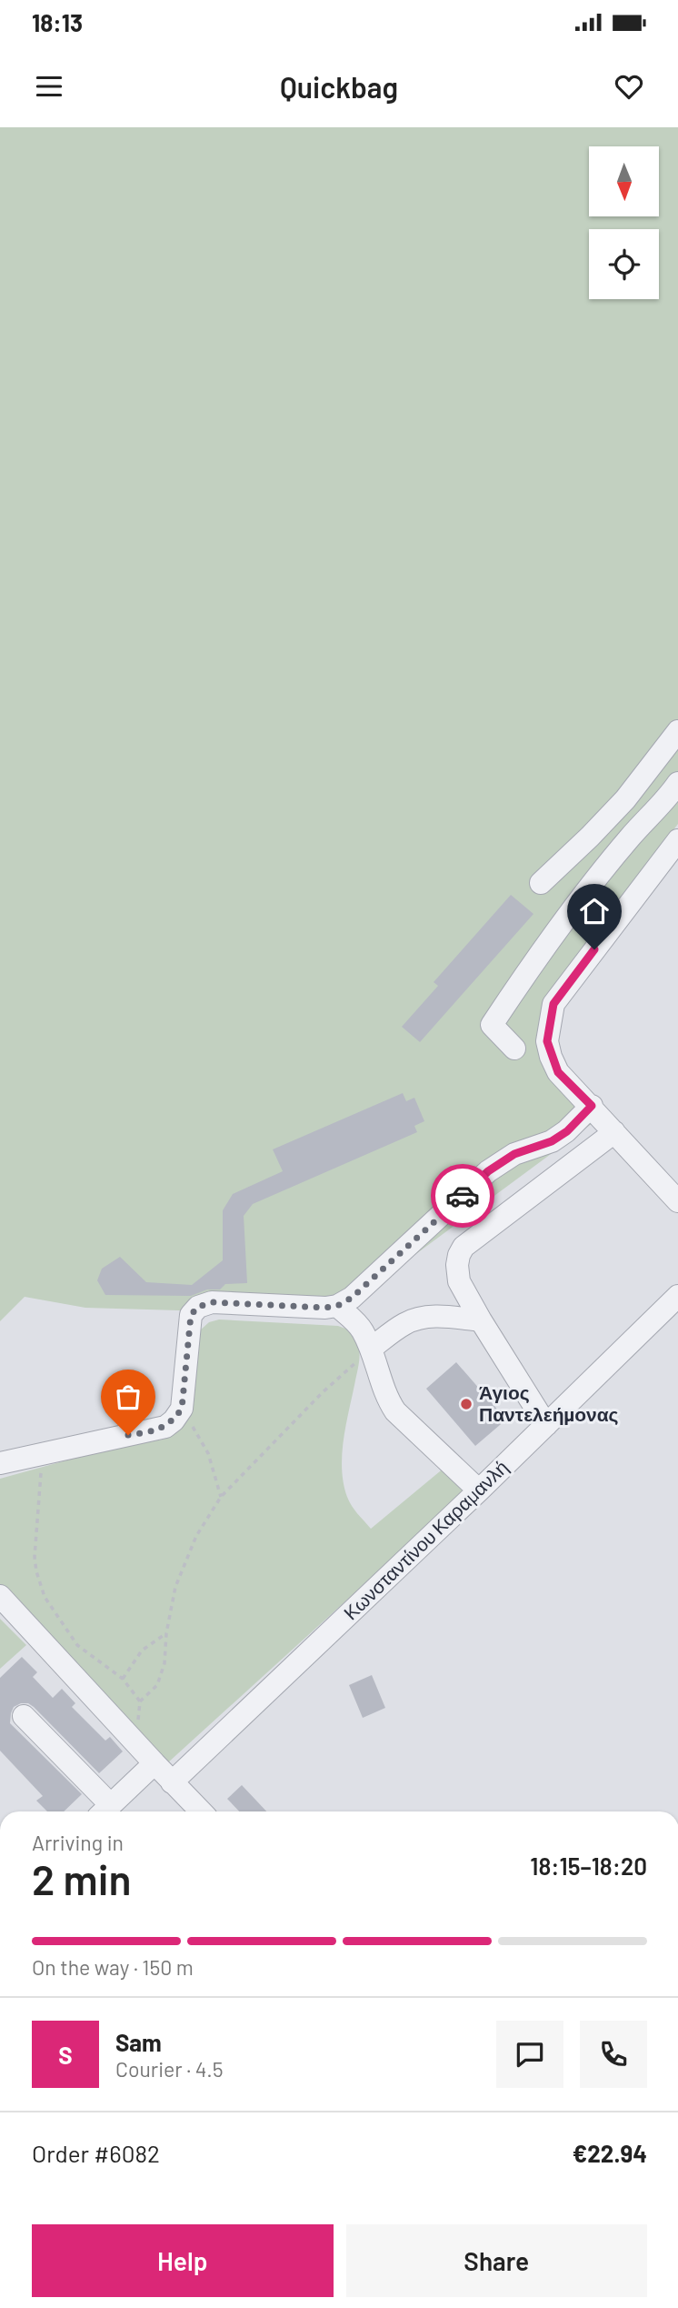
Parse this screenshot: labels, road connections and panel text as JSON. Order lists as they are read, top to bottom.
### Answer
{
  "streets": {
    "street": ["Κωνσταντίνου Καραμανλή"]
  },
  "places": ["Άγιος Παντελεήμονας"],
  "north": "bottom",
  "page": {
    "status": "18:13",
    "header": "Quickbag",
    "heading": ["2 min", "Arriving in", "18:15–18:20"],
    "panel": [
      "Sam",
      "Courier · 4.5",
      "Order #6082",
      "€22.94"
    ],
    "bar": "On the way · 150 m",
    "round": "S",
    "buttons": ["Help", "Share"]
  }
}
